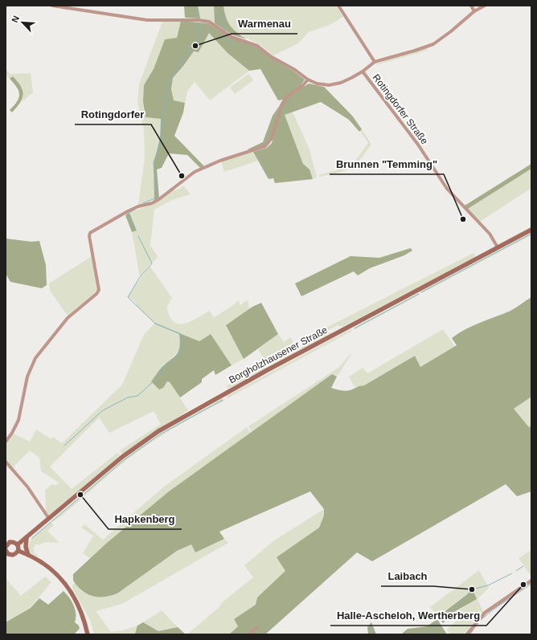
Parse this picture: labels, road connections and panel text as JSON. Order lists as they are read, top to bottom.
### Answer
{
  "streets": {
    "main road": ["Borgholzhausener Straße"],
    "street": ["Rotingdorfer Straße"]
  },
  "crossings": [
    ["Rotingdorfer Straße", "Borgholzhausener Straße"]
  ],
  "places": [
    "Warmenau",
    "Rotingdorfer",
    "Brunnen \"Temming\"",
    "Hapkenberg",
    "Halle-Ascheloh, Wertherberg",
    "Laibach"
  ],
  "north": "top left"
}
